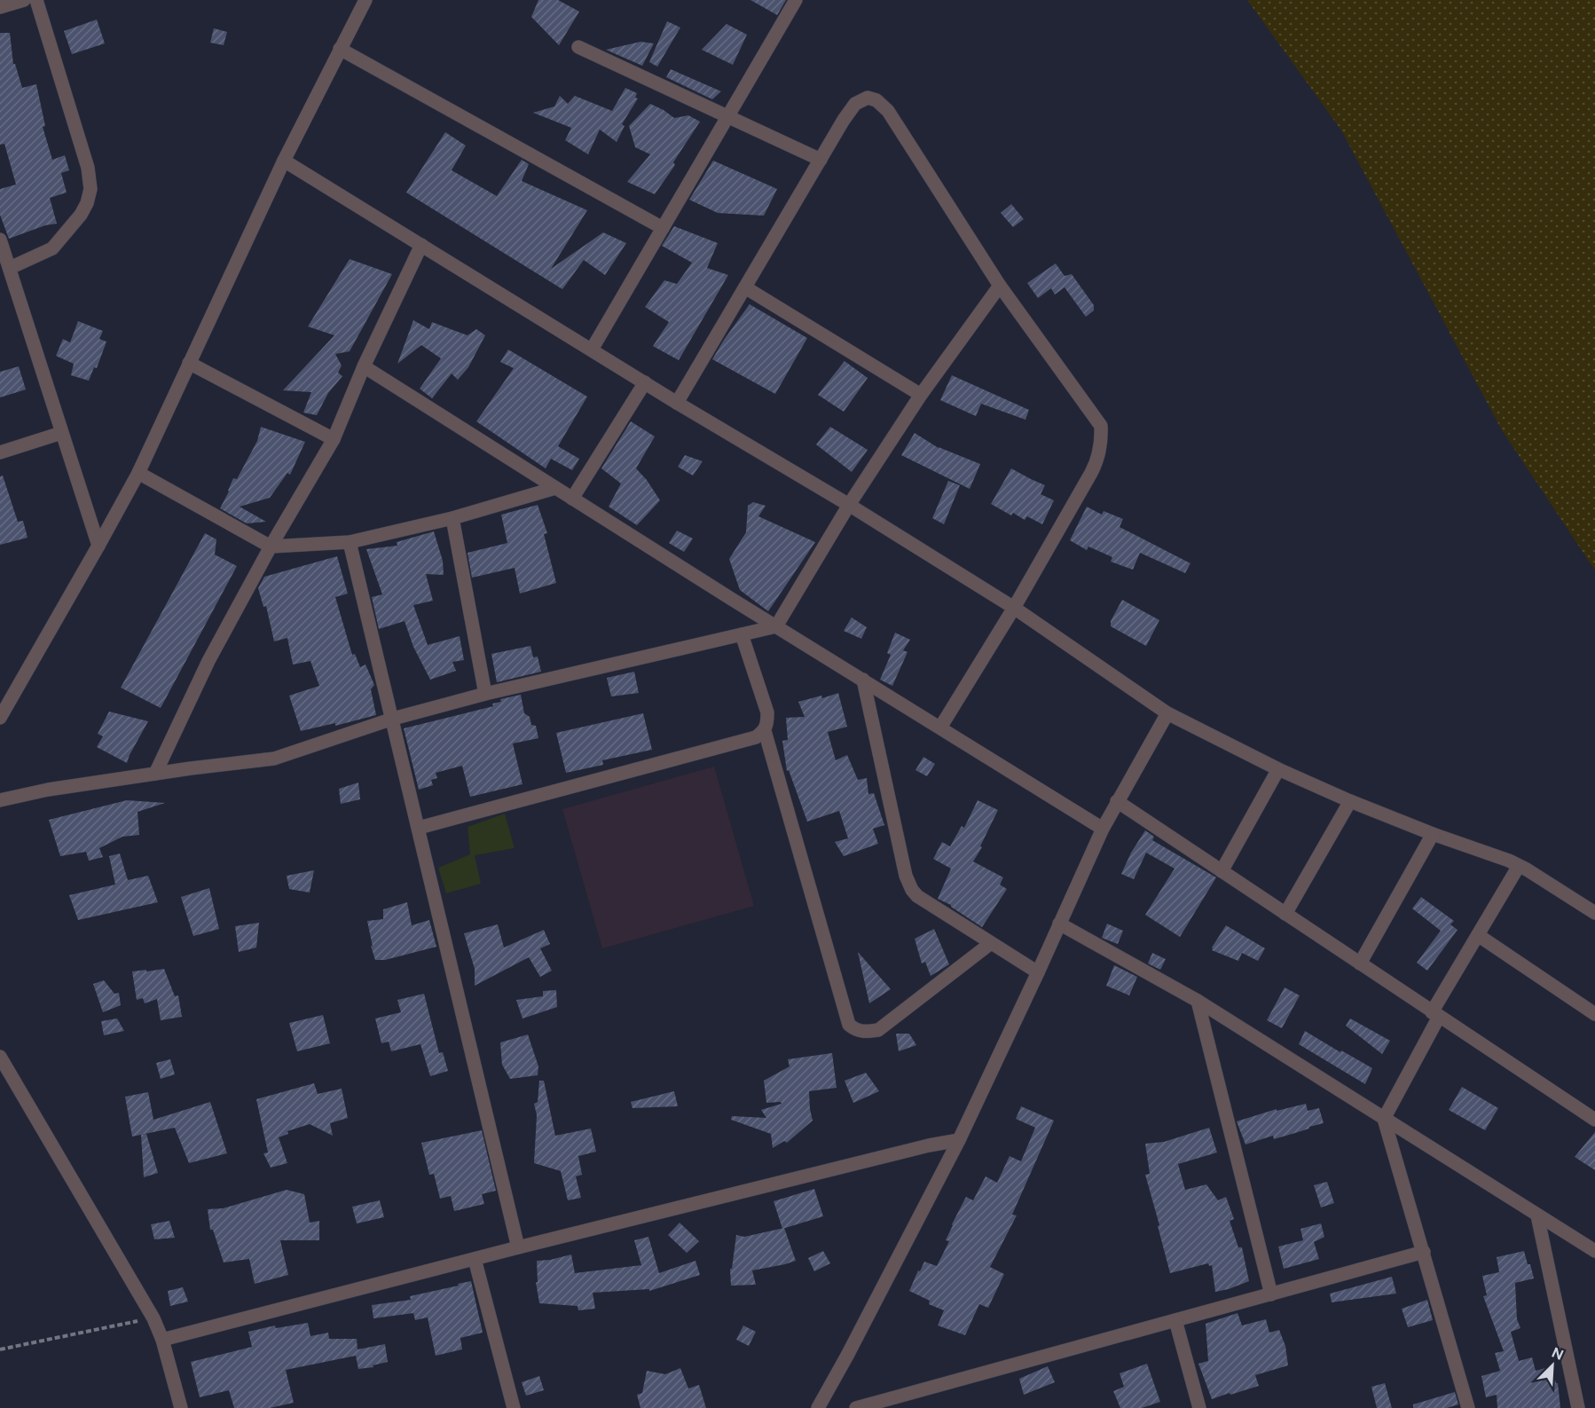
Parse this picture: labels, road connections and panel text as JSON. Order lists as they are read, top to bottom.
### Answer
{
  "north": "top right"
}
